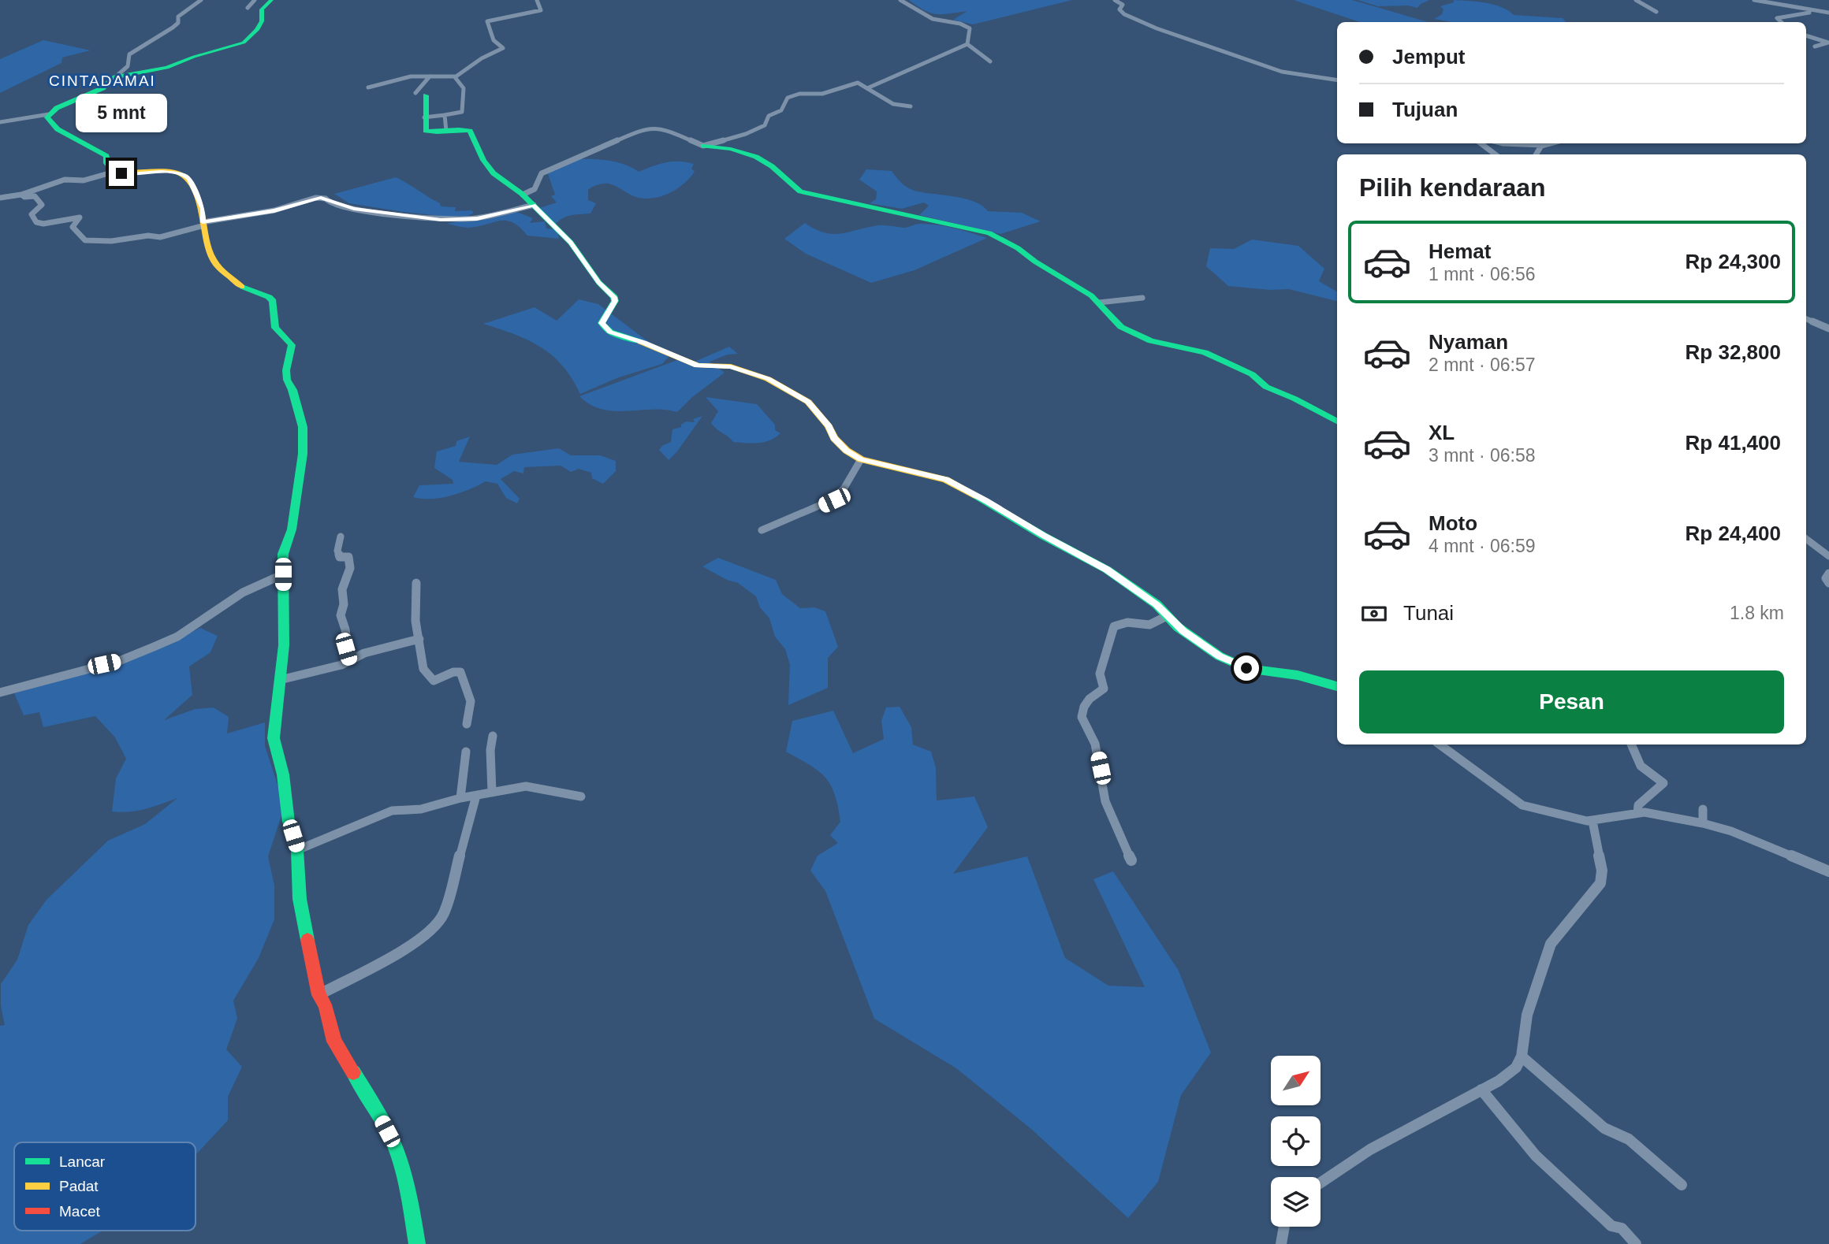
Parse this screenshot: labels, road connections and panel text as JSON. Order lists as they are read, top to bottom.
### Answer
{
  "districts": ["CINTADAMAI"],
  "legend": ["Lancar", "Padat", "Macet"],
  "north": "top right",
  "page": {
    "banner": ["Jemput", "Tujuan"],
    "bubble": "5 mnt",
    "heading": "Pilih kendaraan",
    "list": [
      {
        "name": "Hemat",
        "note": "1 mnt · 06:56",
        "value": "Rp 24,300"
      },
      {
        "name": "Nyaman",
        "note": "2 mnt · 06:57",
        "value": "Rp 32,800"
      },
      {
        "name": "XL",
        "note": "3 mnt · 06:58",
        "value": "Rp 41,400"
      },
      {
        "name": "Moto",
        "note": "4 mnt · 06:59",
        "value": "Rp 24,400"
      }
    ],
    "pay": ["Tunai", "1.8 km"],
    "buttons": "Pesan"
  }
}
